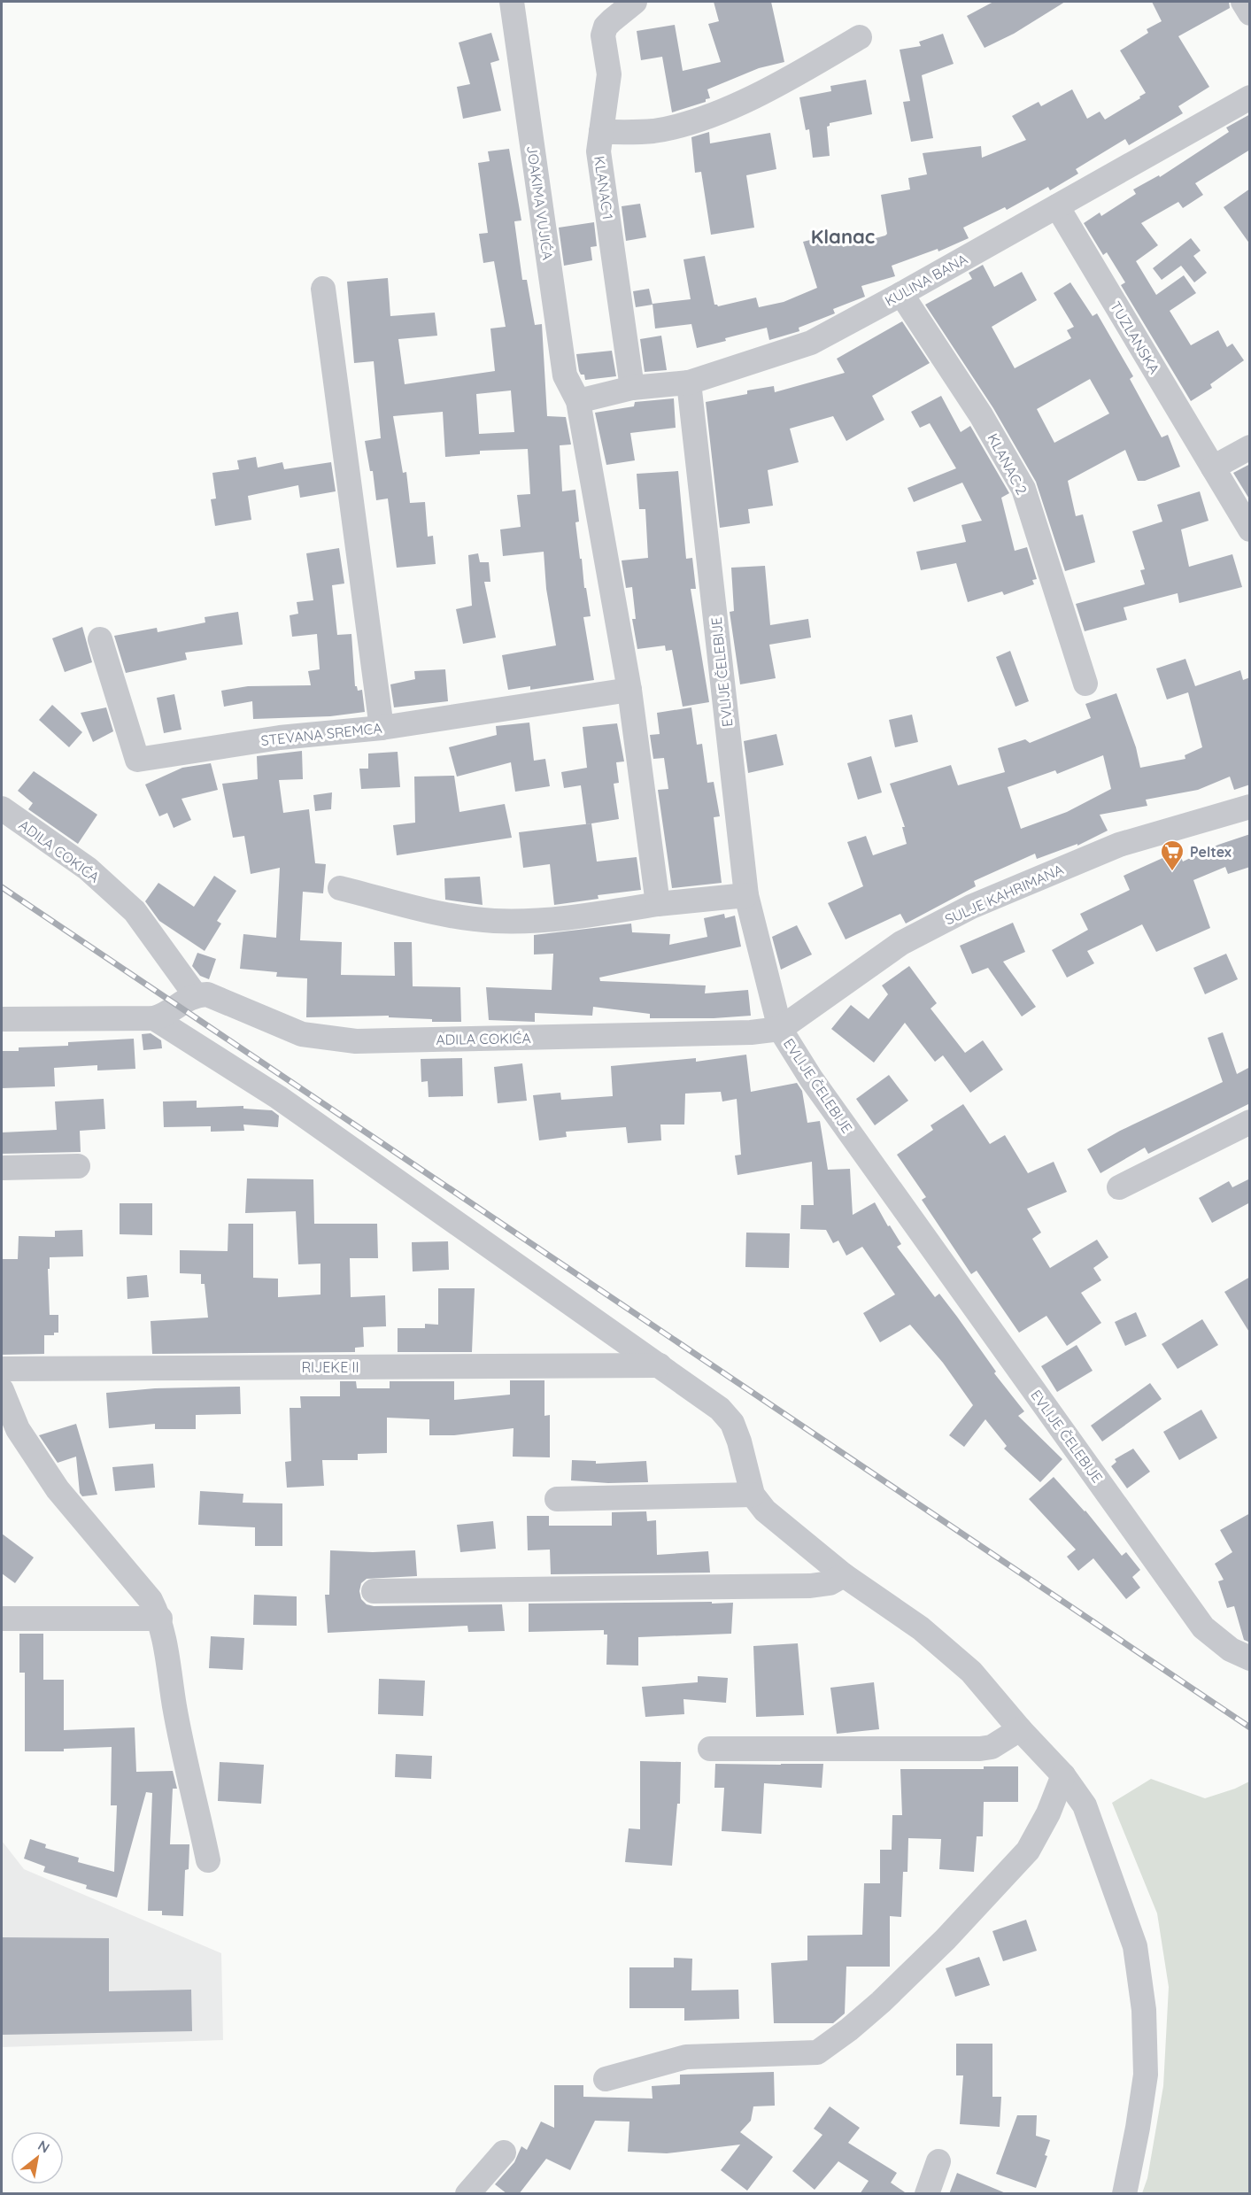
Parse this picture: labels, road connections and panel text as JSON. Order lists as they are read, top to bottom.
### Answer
{
  "streets": {
    "street": [
      "KLANAC 1",
      "JOAKIMA VUJIĆA",
      "KULINA BANA",
      "TUZLANSKA",
      "KLANAC 2",
      "EVLIJE ČELEBIJE",
      "STEVANA SREMCA",
      "ADILA COKIĆA",
      "SULJE KAHRIMANA",
      "RIJEKE II"
    ]
  },
  "crossings": [
    ["KLANAC 1", "KULINA BANA"],
    ["JOAKIMA VUJIĆA", "KULINA BANA"],
    ["JOAKIMA VUJIĆA", "STEVANA SREMCA"],
    ["KULINA BANA", "TUZLANSKA"],
    ["KULINA BANA", "KLANAC 2"],
    ["KULINA BANA", "EVLIJE ČELEBIJE"],
    ["EVLIJE ČELEBIJE", "ADILA COKIĆA"],
    ["EVLIJE ČELEBIJE", "SULJE KAHRIMANA"],
    ["ADILA COKIĆA", "SULJE KAHRIMANA"]
  ],
  "districts": ["Klanac"],
  "places": {
    "supermarket": ["Peltex"]
  },
  "north": "top right"
}
